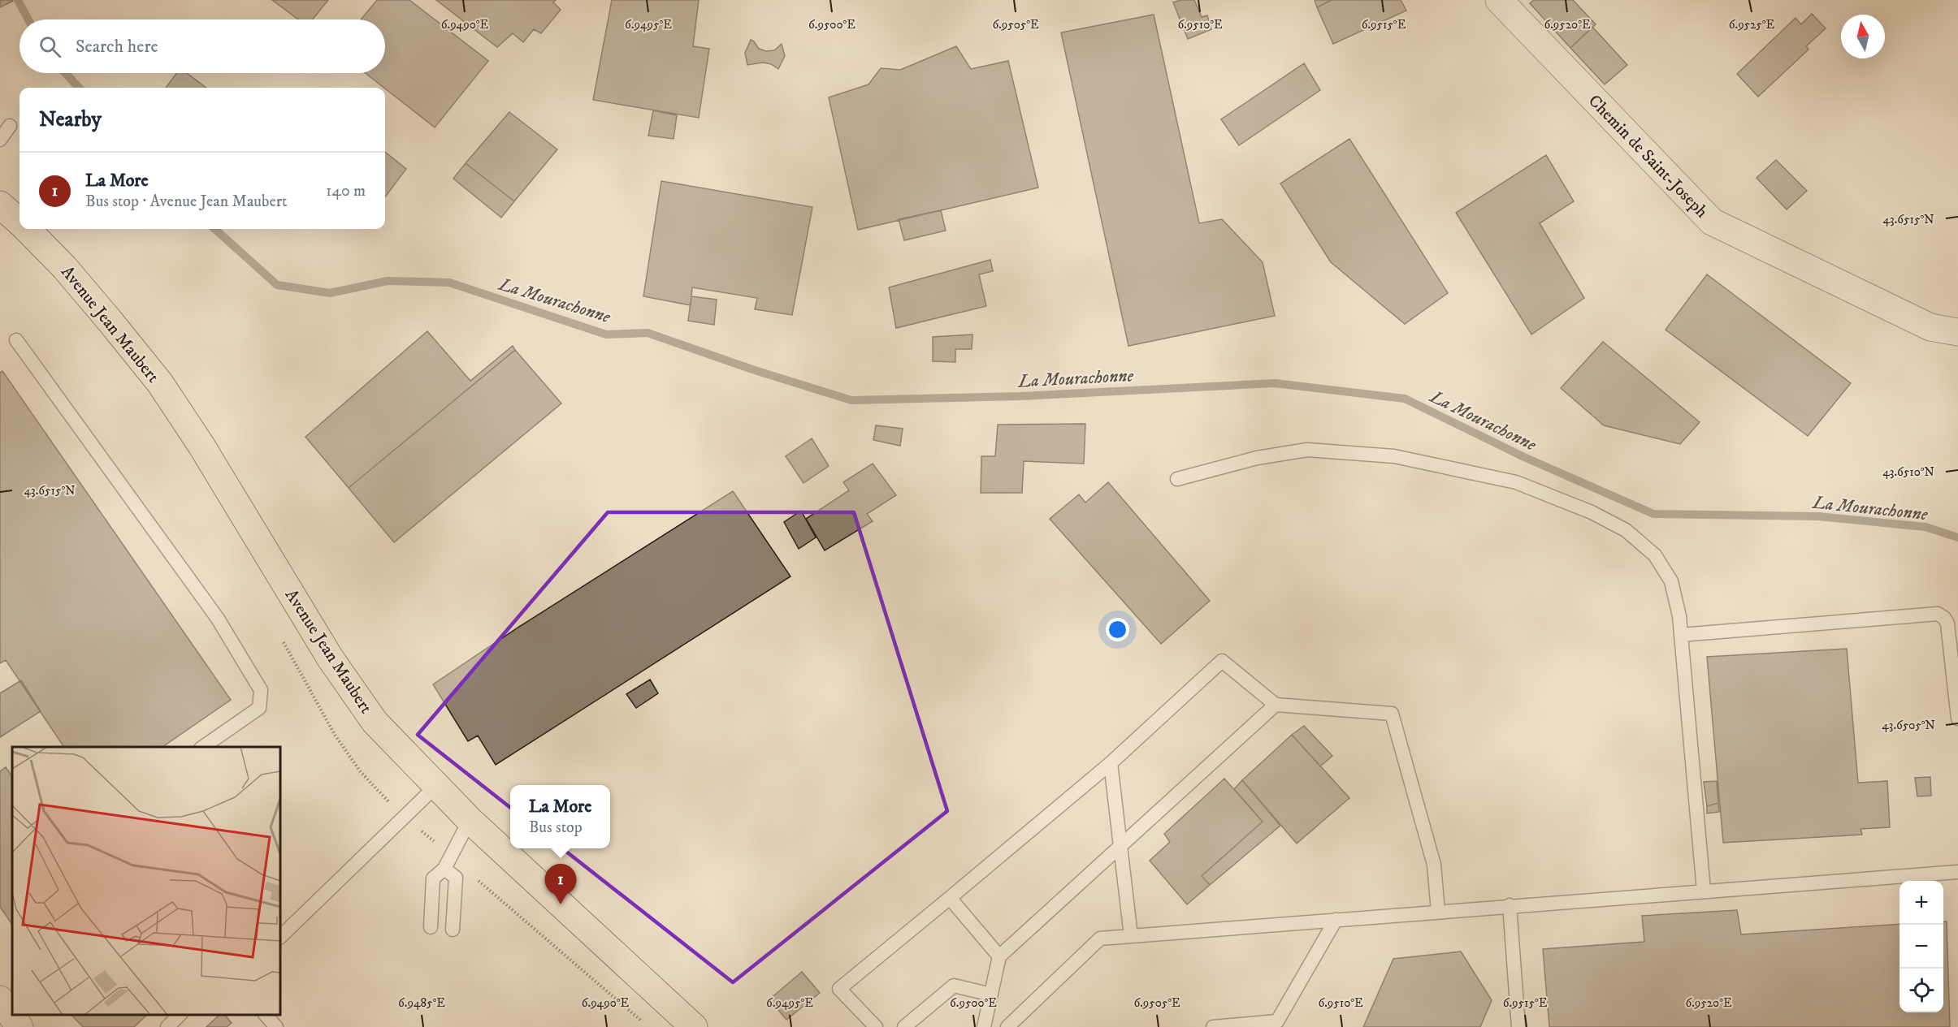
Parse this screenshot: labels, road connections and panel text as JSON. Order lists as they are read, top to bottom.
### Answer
{
  "streets": {
    "main road": ["Avenue Jean Maubert"],
    "street": ["Chemin de Saint-Joseph"]
  },
  "water": ["La Mourachonne"],
  "north": "top",
  "page": {
    "search": "Search here",
    "heading": "Nearby",
    "list": [
      {
        "mark": "1",
        "name": "La More",
        "note": "Bus stop · Avenue Jean Maubert",
        "value": "140 m"
      }
    ],
    "popup": ["La More", "Bus stop"],
    "pins": "1",
    "map_buttons": ["+", "−"]
  },
  "coordinates": [
    "6.9490°E",
    "6.9495°E",
    "6.9500°E",
    "6.9505°E",
    "6.9510°E",
    "6.9515°E",
    "6.9520°E",
    "6.9525°E",
    "43.6515°N",
    "43.6510°N",
    "43.6505°N",
    "6.9485°E"
  ]
}
